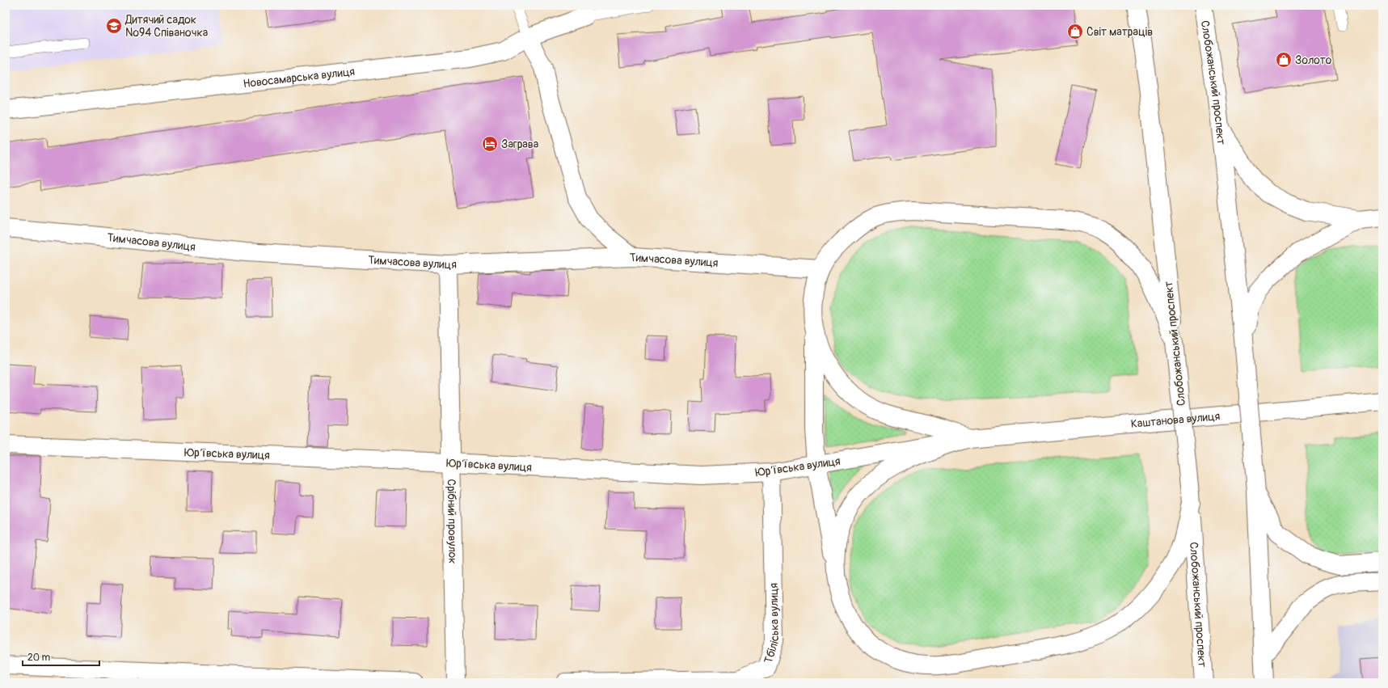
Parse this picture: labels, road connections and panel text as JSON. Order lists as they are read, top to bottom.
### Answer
{
  "streets": {
    "street": [
      "Новосамарська вулиця",
      "Слобожанський проспект",
      "Тимчасова вулиця",
      "Каштанова вулиця",
      "Юрʼївська вулиця",
      "Срібний провулок",
      "Тбіліська вулиця"
    ]
  },
  "crossings": [
    ["Тимчасова вулиця", "Срібний провулок"],
    ["Каштанова вулиця", "Юрʼївська вулиця"],
    ["Юрʼївська вулиця", "Срібний провулок"],
    ["Юрʼївська вулиця", "Тбіліська вулиця"]
  ],
  "places": {
    "school or university": ["Дитячий садок №94 Співаночка"],
    "shop": ["Світ матраців", "Золото"],
    "hotel": ["Заграва"]
  },
  "scale_bar": "20 m"
}
